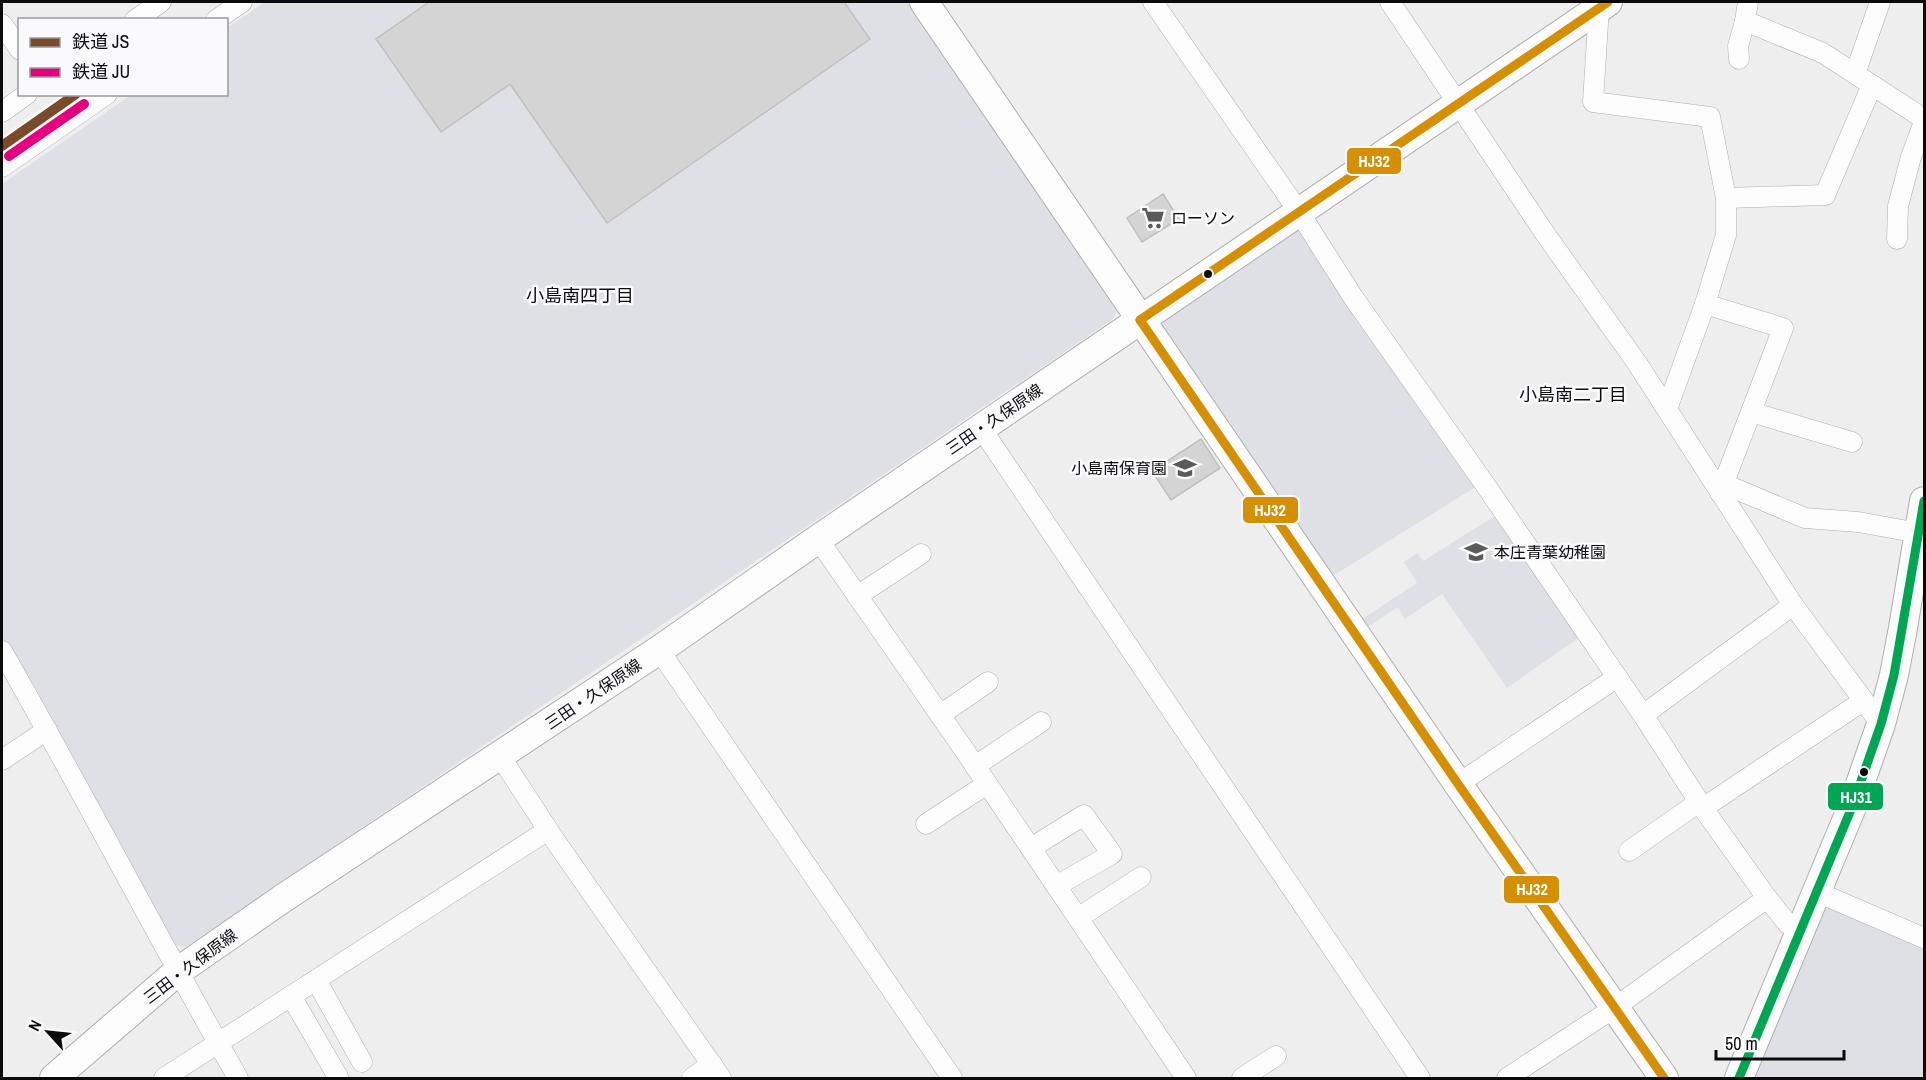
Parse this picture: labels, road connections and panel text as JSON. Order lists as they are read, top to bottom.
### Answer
{
  "streets": {
    "street": ["三田・久保原線"]
  },
  "districts": ["小島南四丁目", "小島南二丁目"],
  "places": {
    "supermarket": ["ローソン"],
    "school or university": ["小島南保育園", "本庄青葉幼稚園"]
  },
  "lines": [
    "transit line HJ32",
    "rail line JS",
    "rail line JU",
    "transit line HJ31"
  ],
  "legend": ["鉄道 JS", "鉄道 JU"],
  "scale_bar": "50 m",
  "north": "top left"
}
